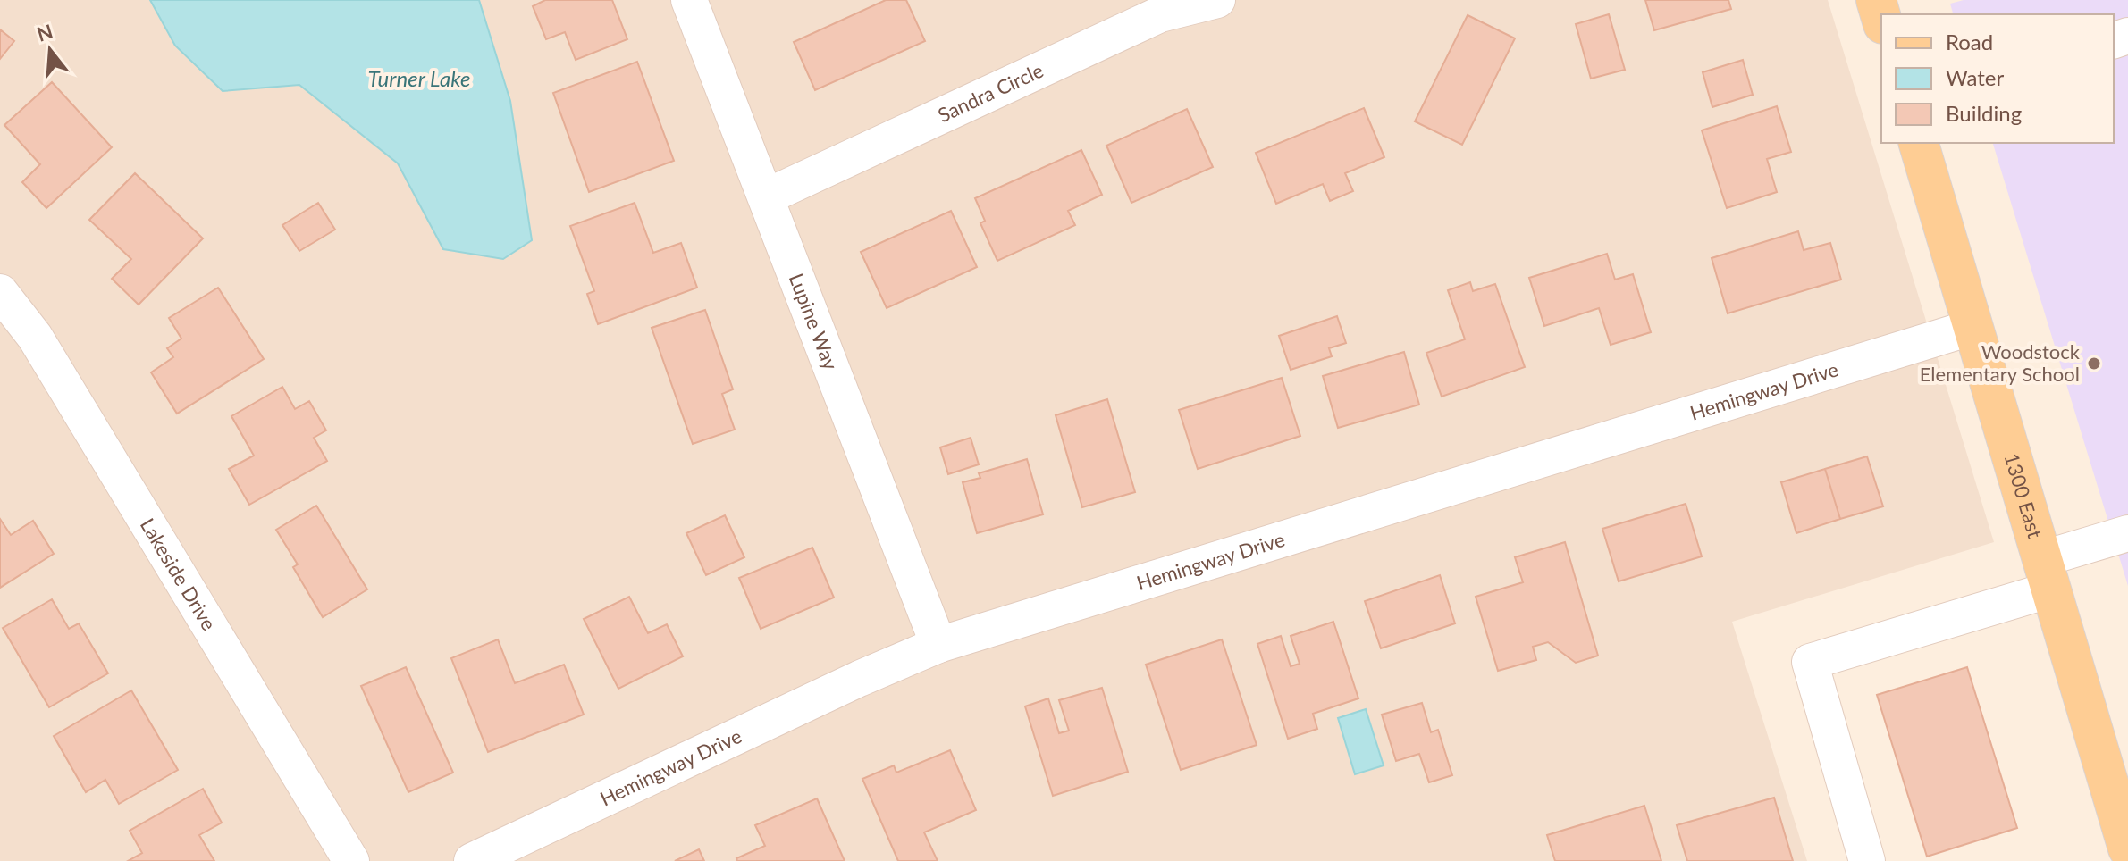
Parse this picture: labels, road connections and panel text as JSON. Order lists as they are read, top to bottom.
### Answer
{
  "streets": {
    "main road": ["1300 East"],
    "street": [
      "Sandra Circle",
      "Lupine Way",
      "Hemingway Drive",
      "Lakeside Drive"
    ]
  },
  "crossings": [
    ["Sandra Circle", "Lupine Way"],
    ["Lupine Way", "Hemingway Drive"],
    ["Hemingway Drive", "1300 East"]
  ],
  "water": ["Turner Lake"],
  "places": ["Woodstock Elementary School"],
  "legend": ["Road", "Water", "Building"],
  "north": "top"
}
